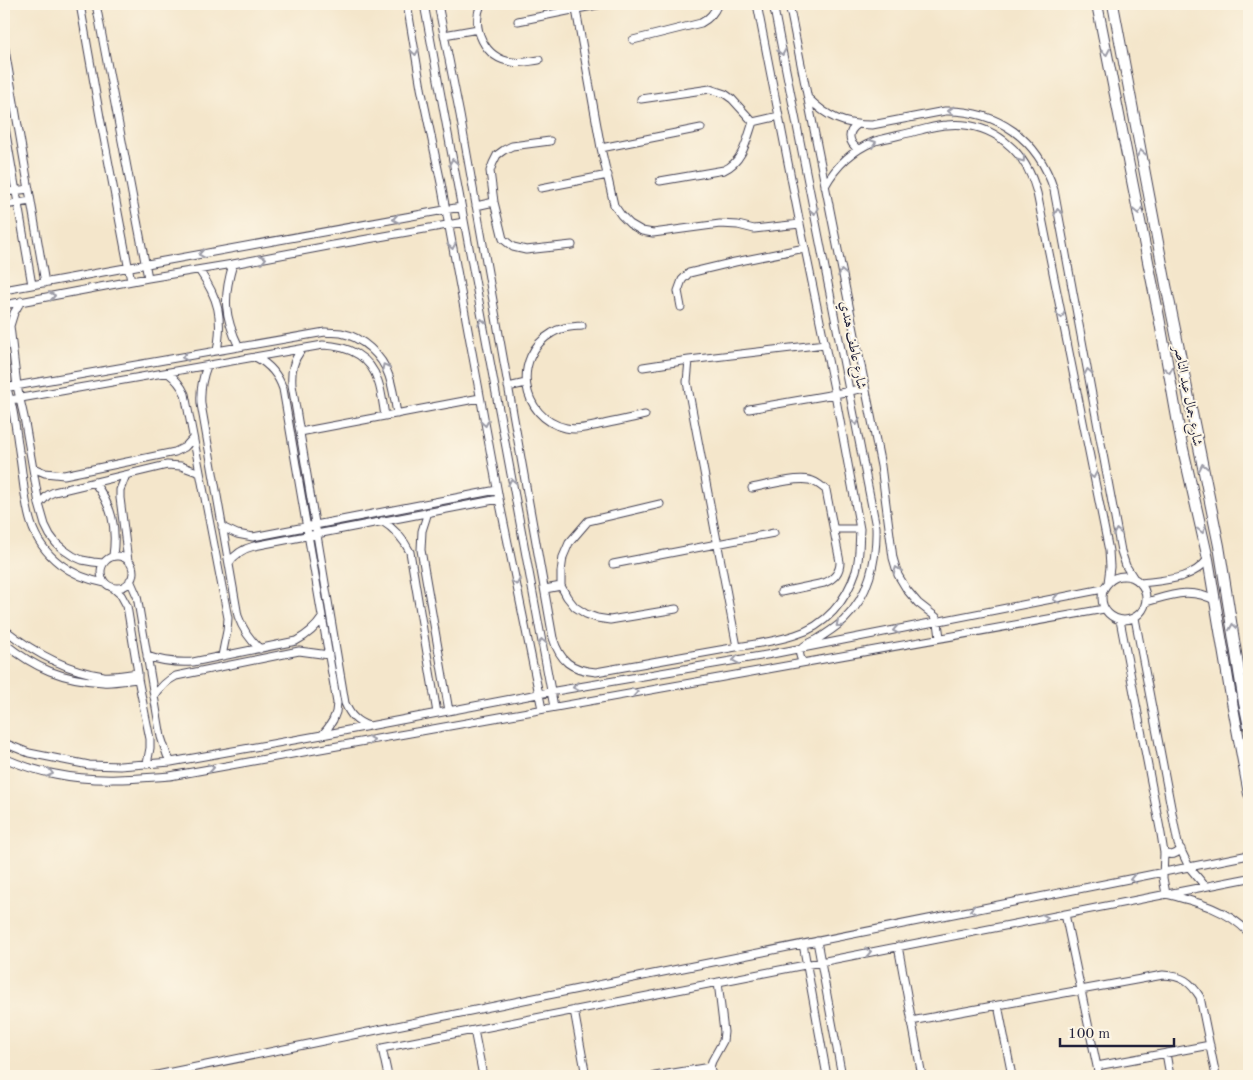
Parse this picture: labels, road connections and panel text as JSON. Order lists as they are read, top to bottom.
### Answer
{
  "streets": {
    "main road": ["شارع جمال عبد الناصر"],
    "street": ["شارع عاطف هندي"]
  },
  "scale_bar": "100 m"
}
